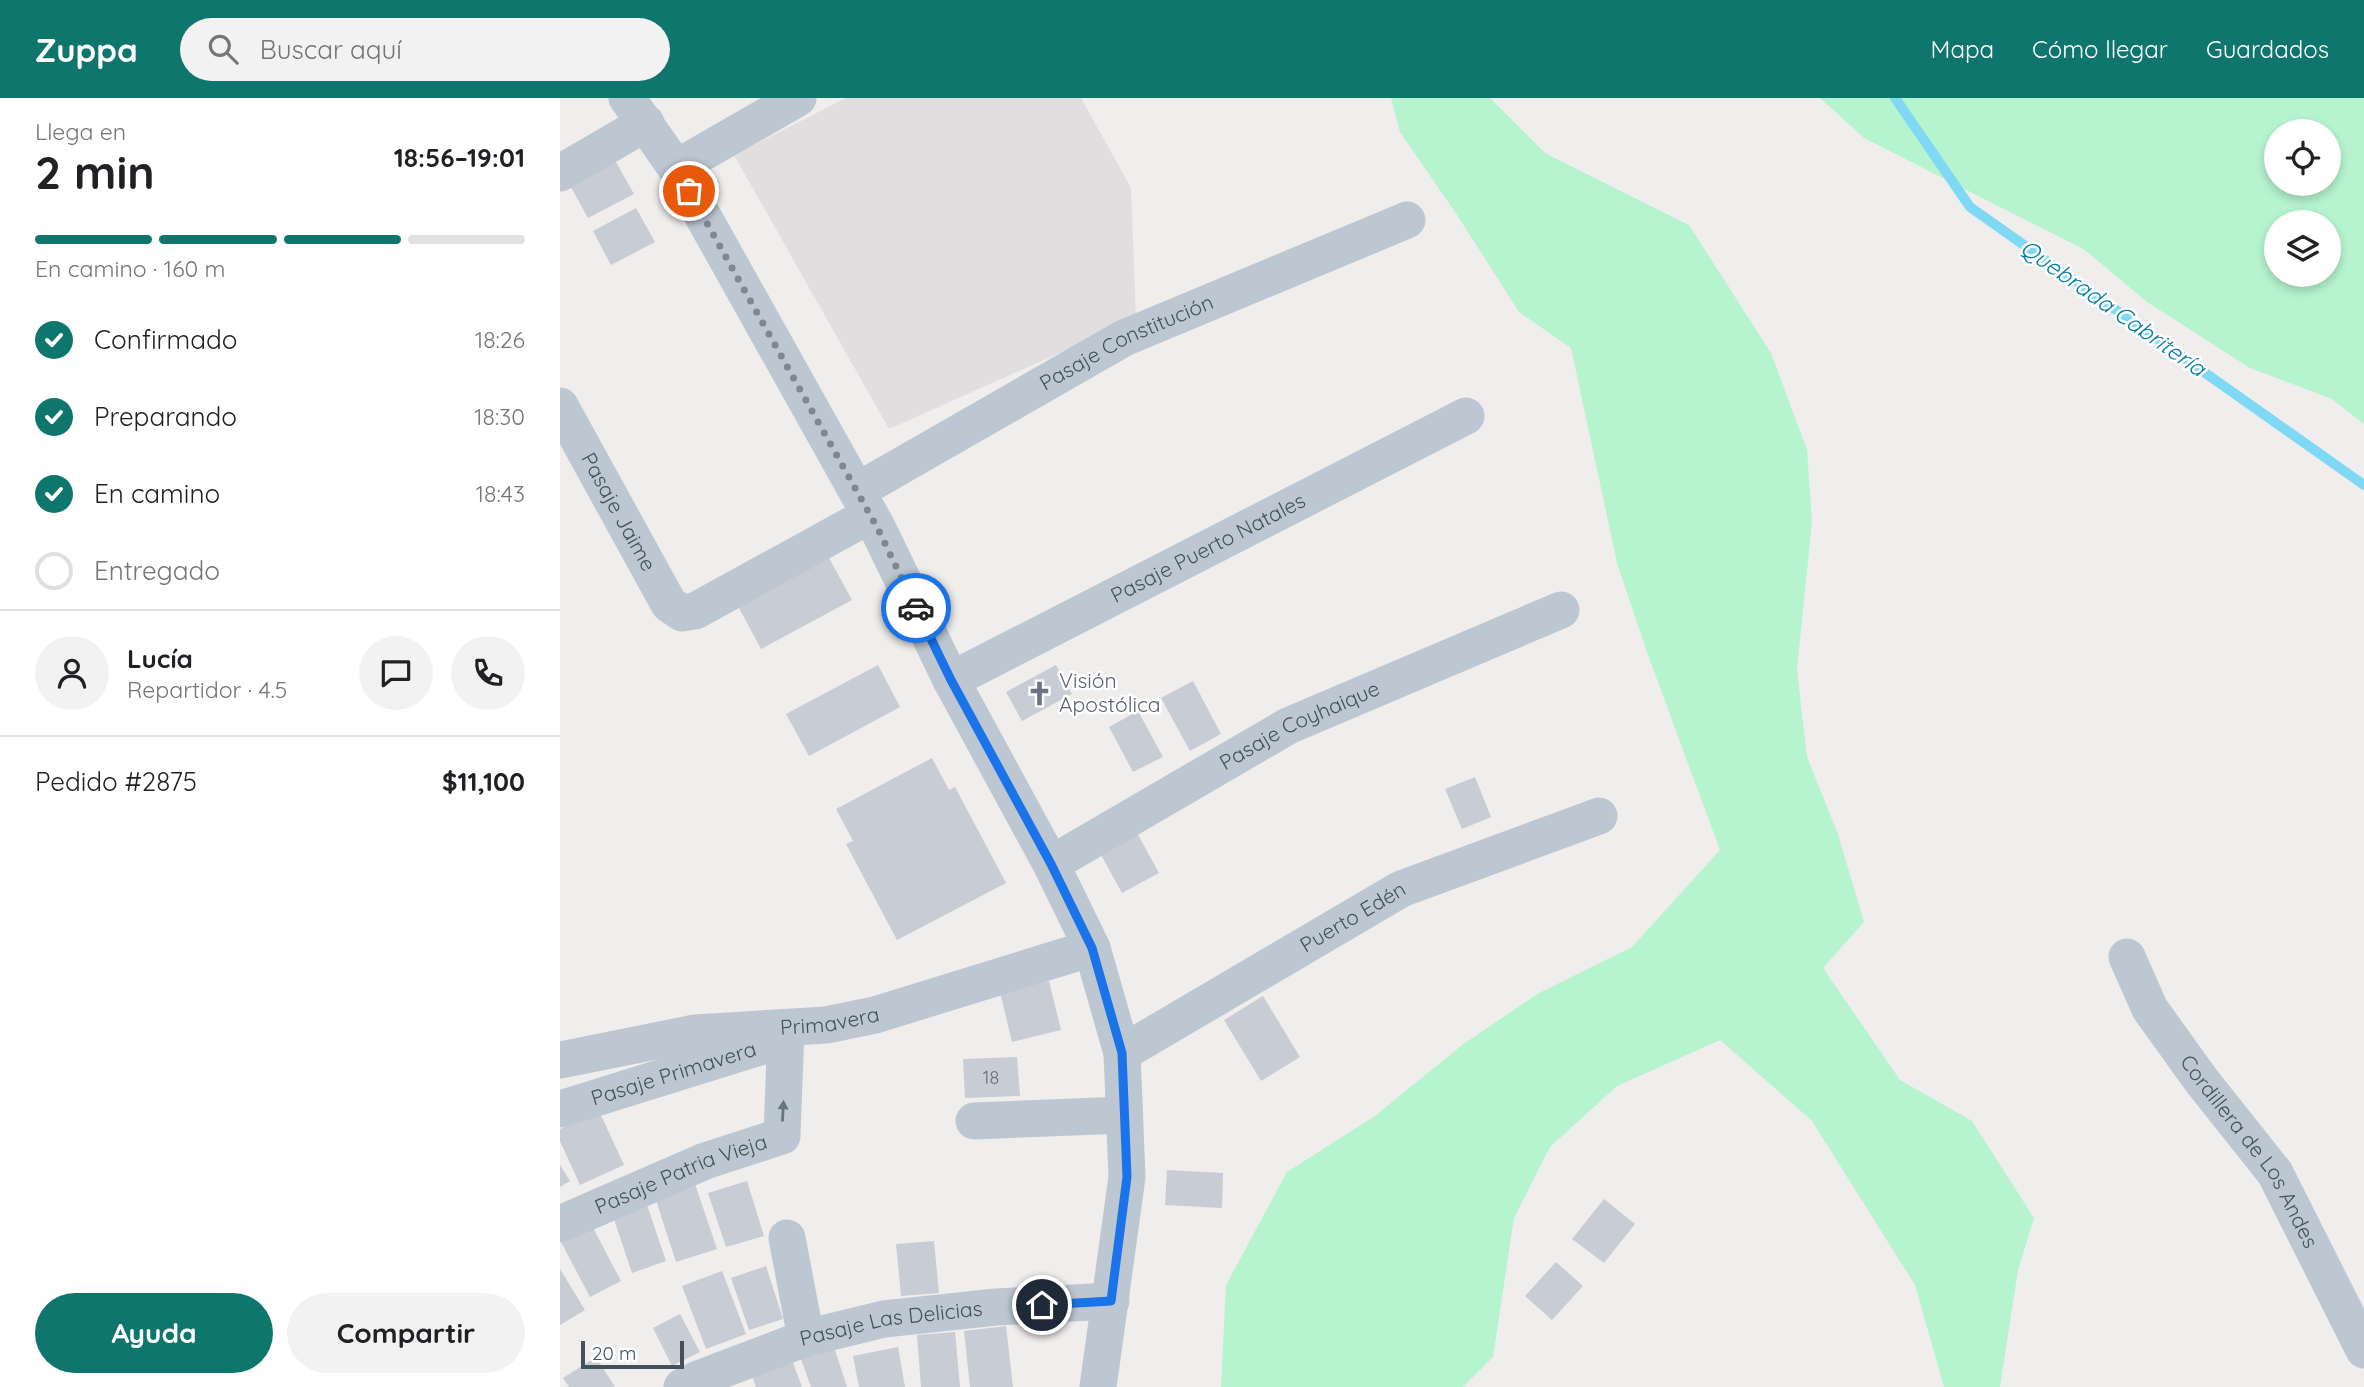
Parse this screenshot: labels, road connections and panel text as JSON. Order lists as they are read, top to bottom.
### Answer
{
  "streets": {
    "street": [
      "Pasaje Constitución",
      "Pasaje Jaime",
      "Pasaje Puerto Natales",
      "Pasaje Coyhaique",
      "Puerto Edén",
      "Primavera",
      "Pasaje Primavera",
      "Cordillera de Los Andes",
      "Pasaje Patria Vieja",
      "Pasaje Las Delicias"
    ]
  },
  "crossings": [
    ["Pasaje Constitución", "Pasaje Jaime"],
    ["Primavera", "Pasaje Primavera"],
    ["Primavera", "Pasaje Patria Vieja"],
    ["Pasaje Primavera", "Pasaje Patria Vieja"]
  ],
  "one_way": ["Pasaje Patria Vieja"],
  "water": ["Quebrada Cabritería"],
  "places": {
    "church": ["Visión Apostólica"]
  },
  "house_numbers": ["18"],
  "scale_bar": "20 m",
  "page": {
    "header": "Zuppa",
    "search": "Buscar aquí",
    "nav": ["Mapa", "Cómo llegar", "Guardados"],
    "heading": ["2 min", "Llega en", "18:56–19:01"],
    "panel": [
      "Lucía",
      "Repartidor · 4.5",
      "Pedido #2875",
      "$11,100"
    ],
    "bar": "En camino · 160 m",
    "list": [
      ["Confirmado", "18:26"],
      ["Preparando", "18:30"],
      ["En camino", "18:43"],
      "Entregado"
    ],
    "buttons": ["Ayuda", "Compartir"],
    "scale": "20 m"
  }
}
